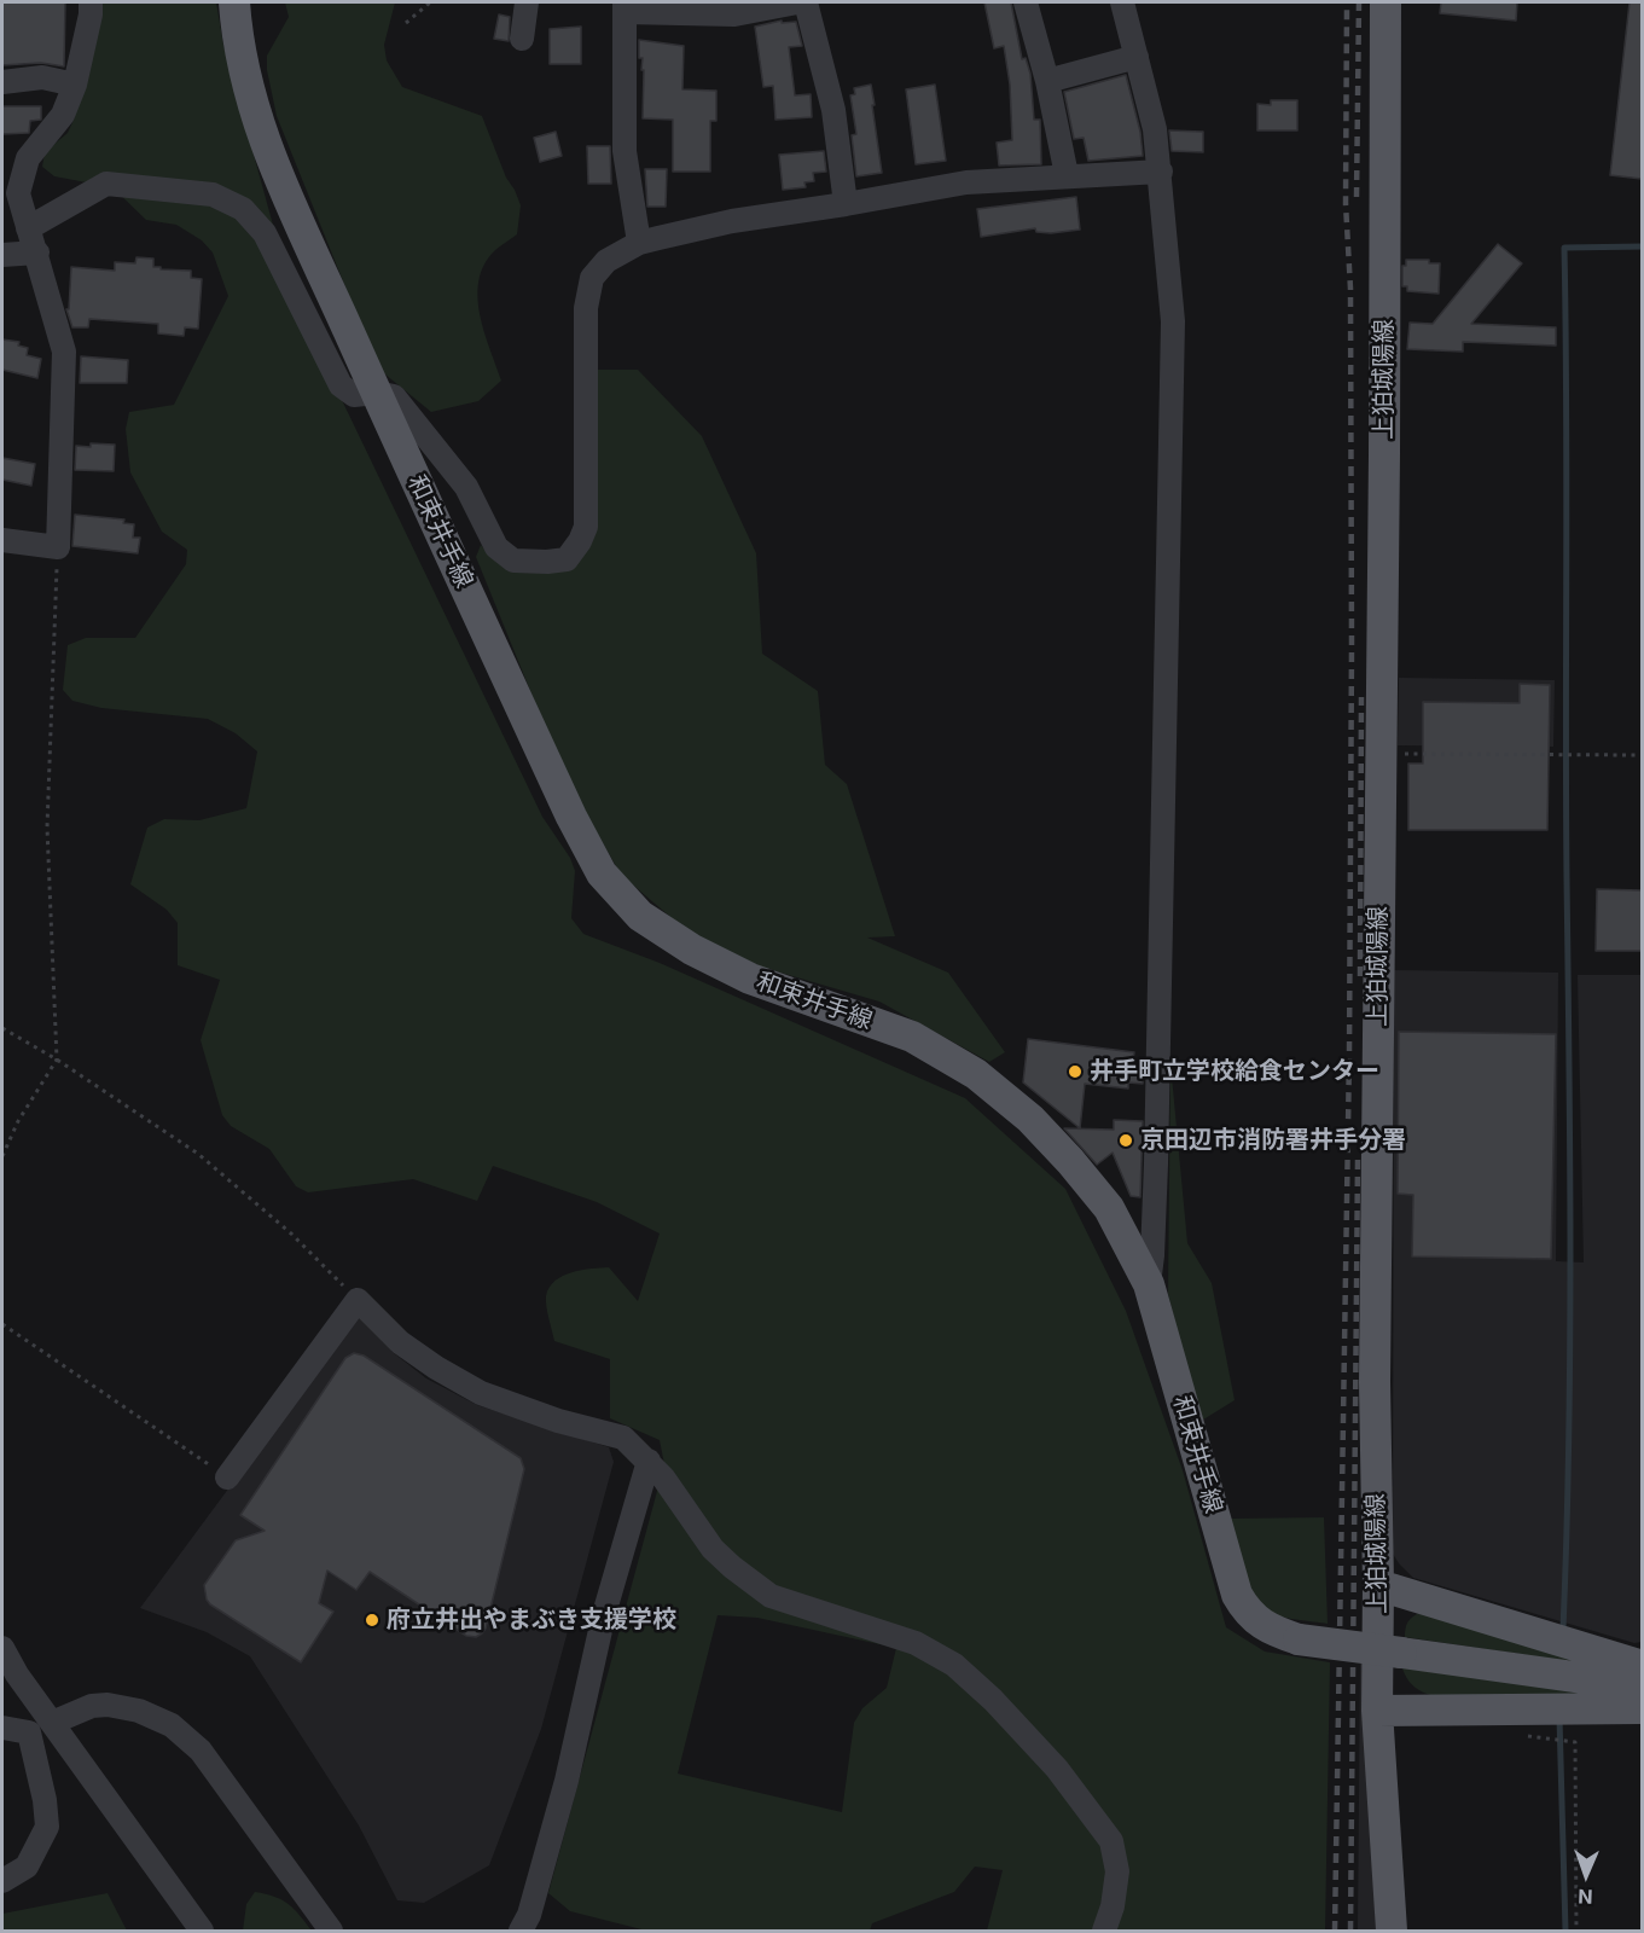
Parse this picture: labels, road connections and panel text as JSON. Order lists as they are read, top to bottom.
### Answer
{
  "streets": {
    "main road": ["上狛城陽線", "和束井手線"]
  },
  "places": ["井手町立学校給食センター", "京田辺市消防署井手分署", "府立井出やまぶき支援学校"],
  "north": "bottom"
}
